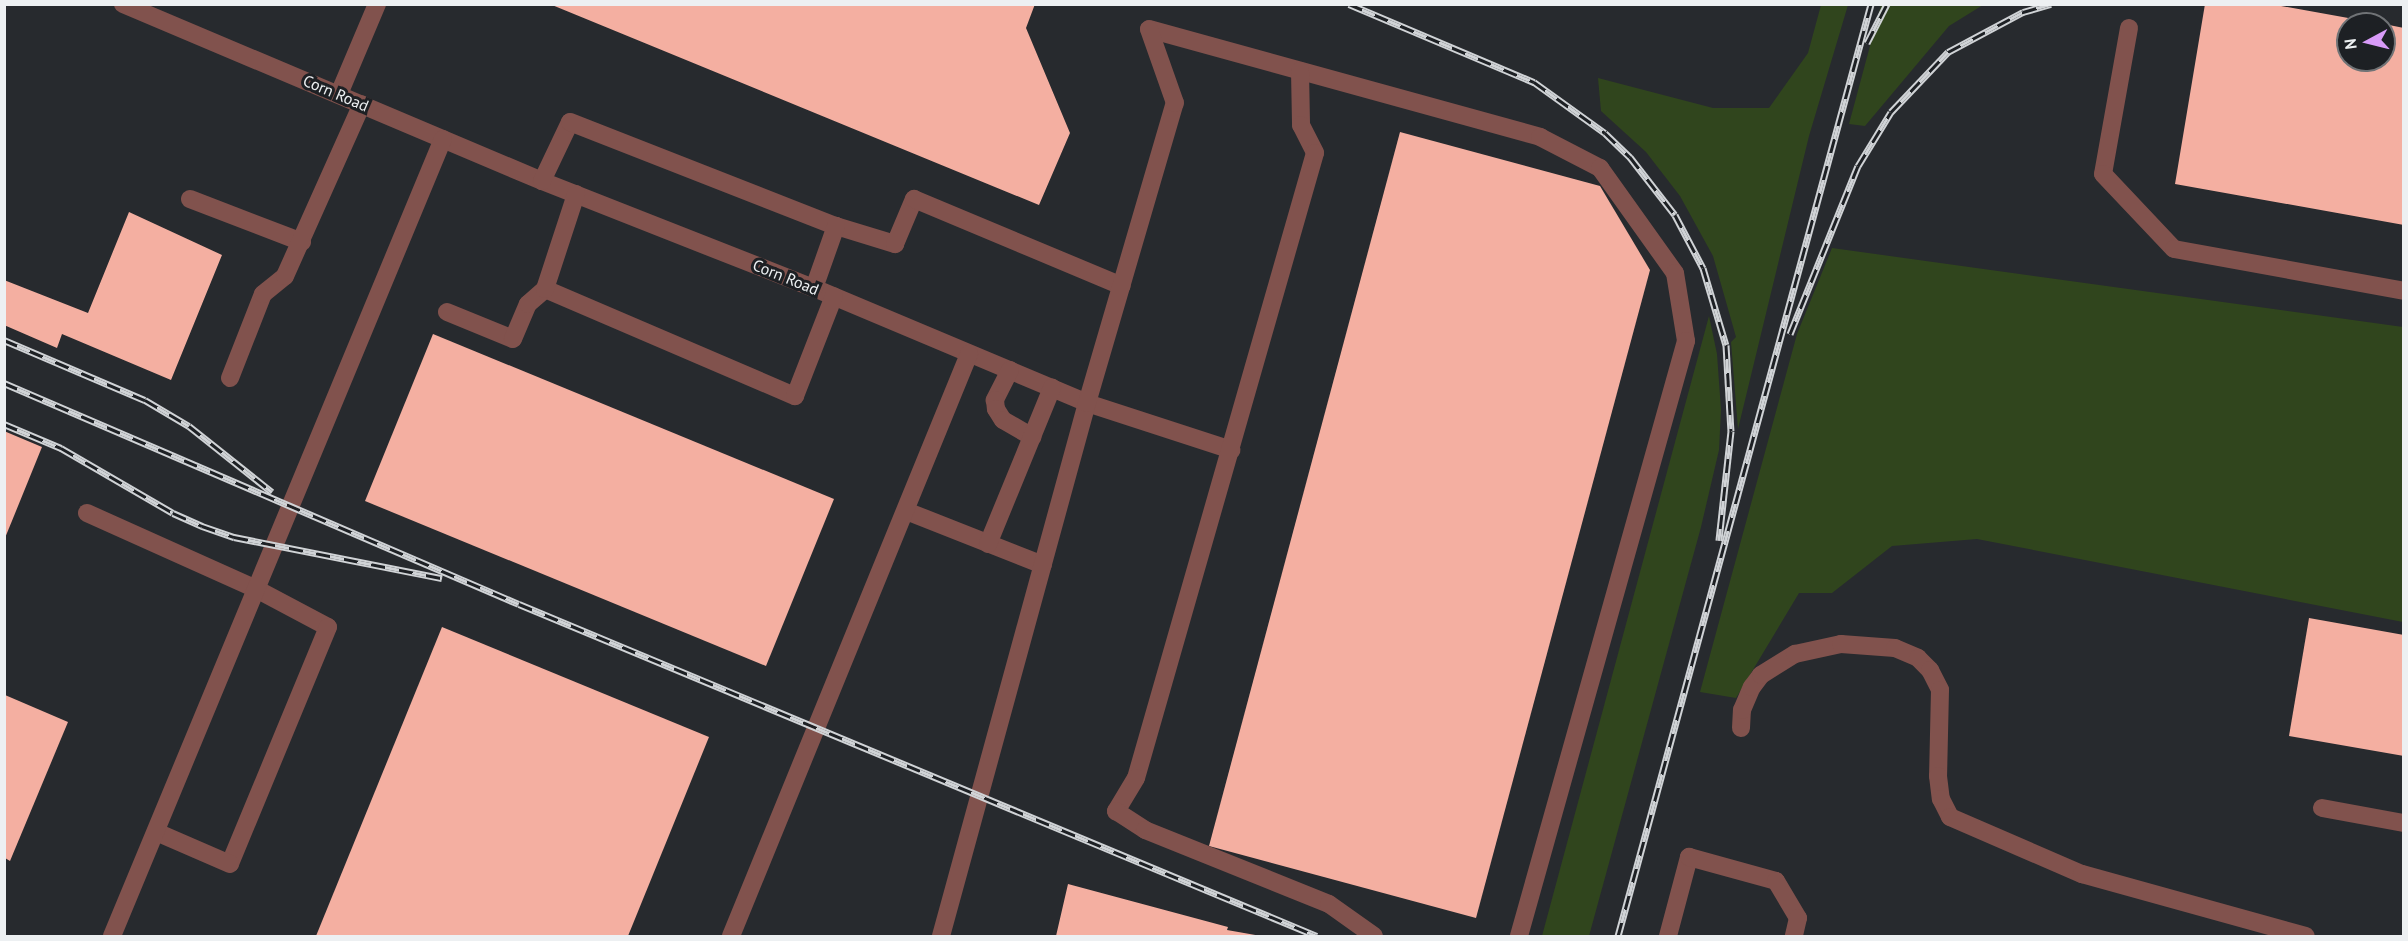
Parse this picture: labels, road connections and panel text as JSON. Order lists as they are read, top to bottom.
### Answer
{
  "streets": {
    "street": ["Corn Road"]
  },
  "north": "left"
}
